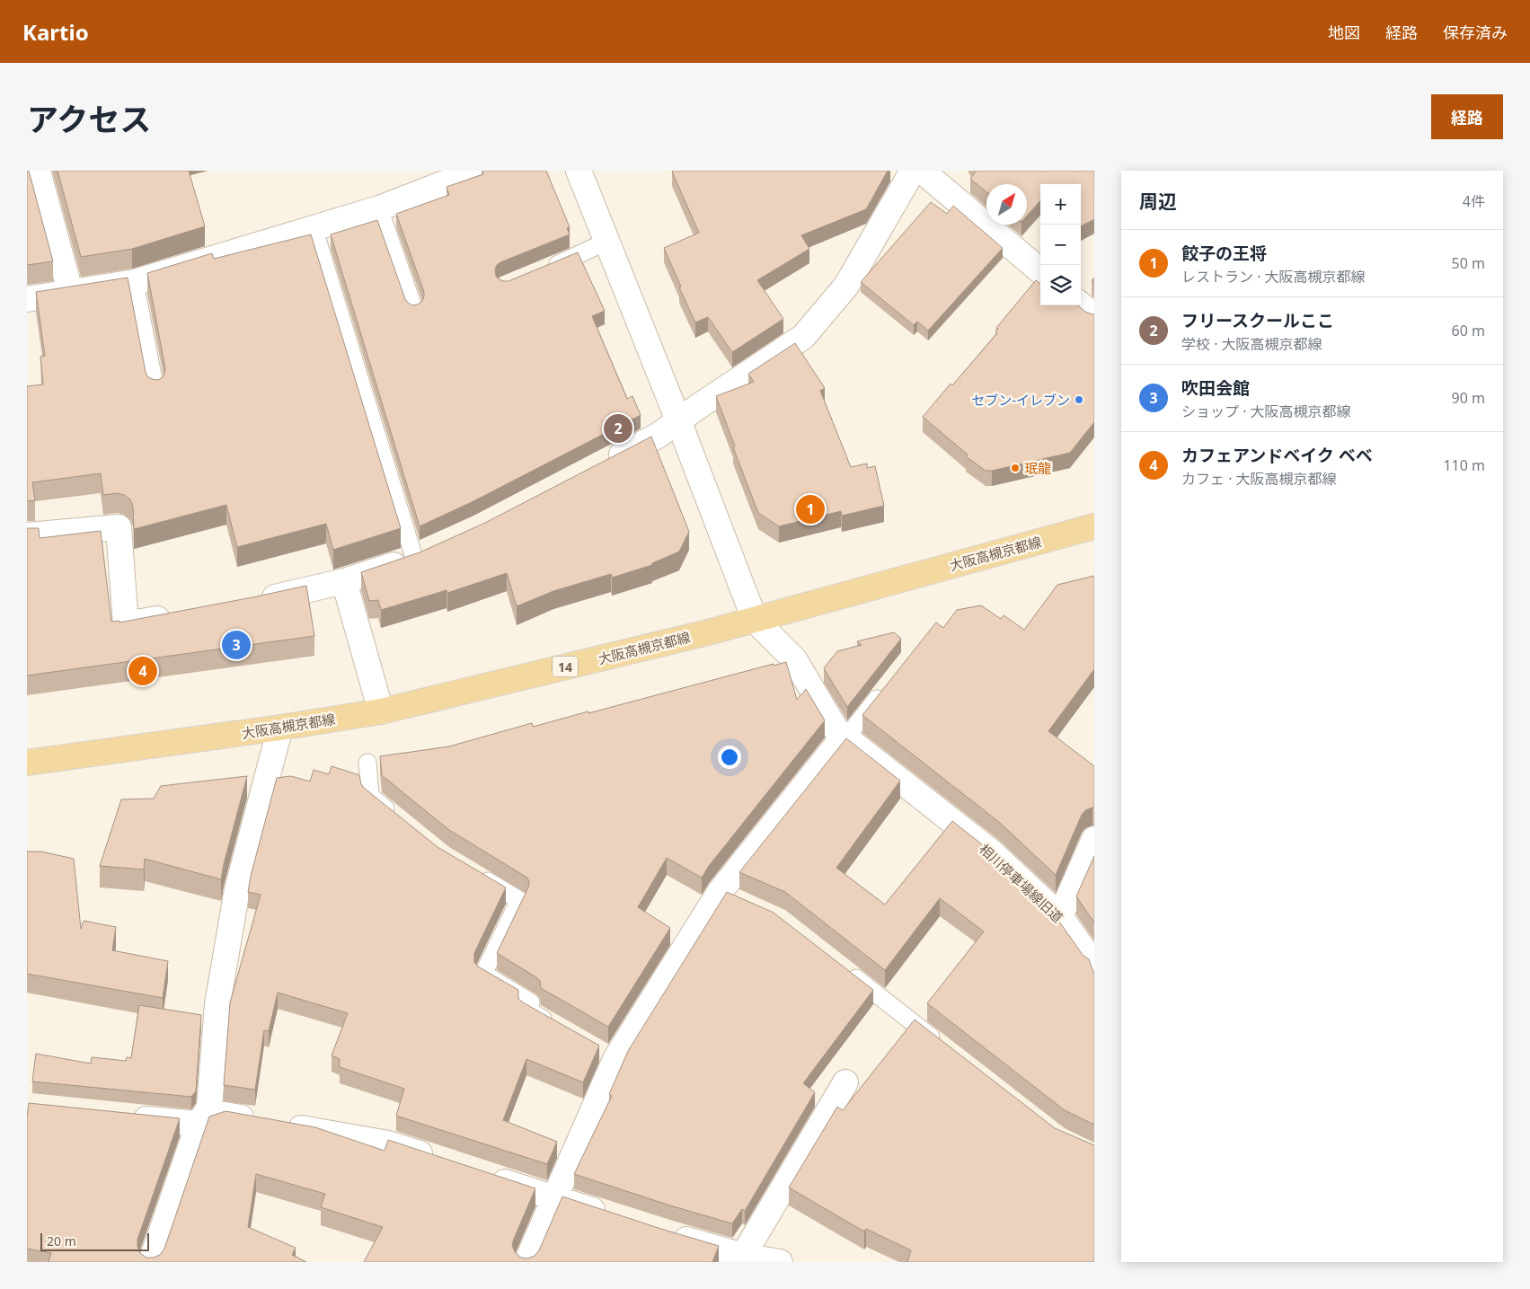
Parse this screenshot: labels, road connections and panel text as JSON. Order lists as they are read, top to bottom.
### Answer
{
  "streets": {
    "main road": ["大阪高槻京都線", "14"],
    "street": ["相川停車場線旧道"]
  },
  "crossings": [
    ["大阪高槻京都線", "相川停車場線旧道"]
  ],
  "places": ["セブン-イレブン", "珉龍"],
  "scale_bar": "20 m",
  "north": "top right",
  "page": {
    "header": "Kartio",
    "nav": ["地図", "経路", "保存済み"],
    "title": "アクセス",
    "buttons": "経路",
    "heading": ["周辺", "4件"],
    "map_buttons": ["+", "−"],
    "list": [
      {
        "mark": "1",
        "name": "餃子の王将",
        "note": "レストラン · 大阪高槻京都線",
        "value": "50 m"
      },
      {
        "mark": "2",
        "name": "フリースクールここ",
        "note": "学校 · 大阪高槻京都線",
        "value": "60 m"
      },
      {
        "mark": "3",
        "name": "吹田会館",
        "note": "ショップ · 大阪高槻京都線",
        "value": "90 m"
      },
      {
        "mark": "4",
        "name": "カフェアンドベイク ベベ",
        "note": "カフェ · 大阪高槻京都線",
        "value": "110 m"
      }
    ],
    "pins": [
      "2",
      "1",
      "3",
      "4"
    ],
    "scale": "20 m"
  }
}
